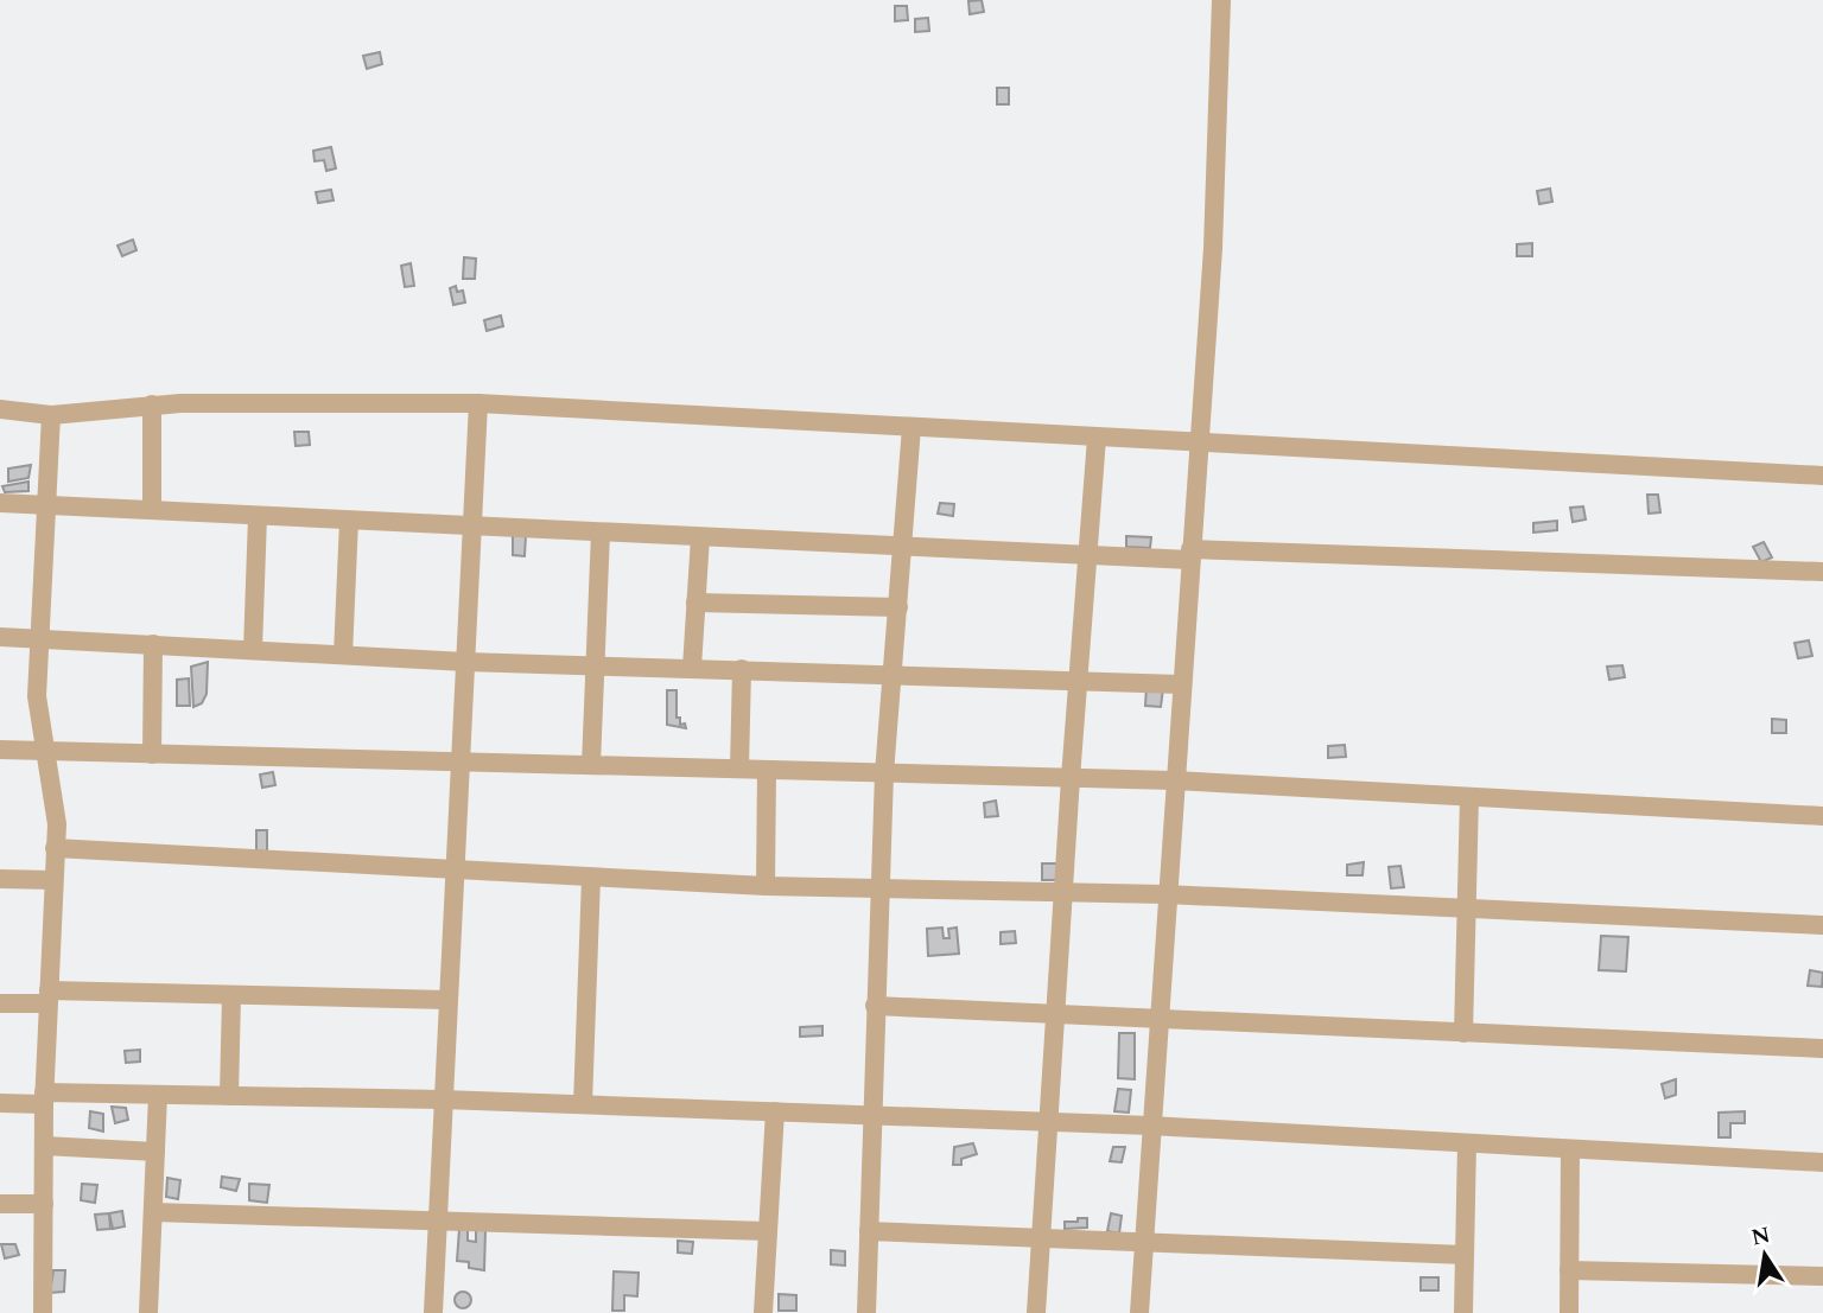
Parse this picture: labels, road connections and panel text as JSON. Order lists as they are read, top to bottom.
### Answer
{
  "north": "top"
}
